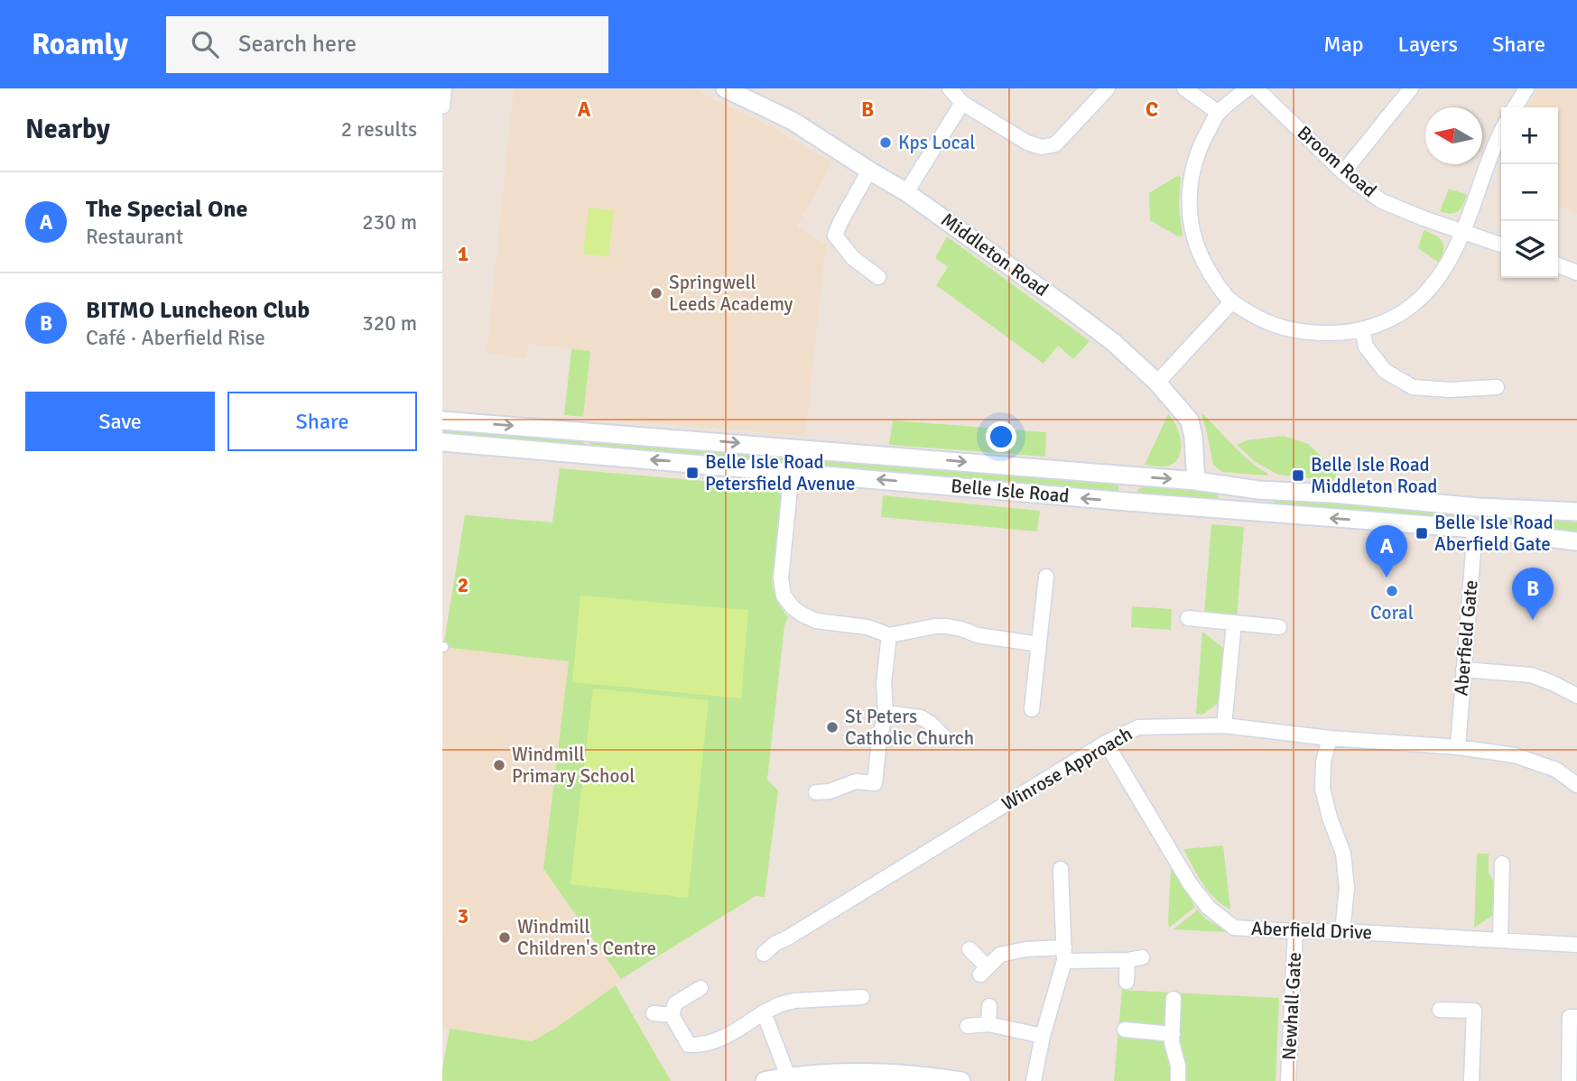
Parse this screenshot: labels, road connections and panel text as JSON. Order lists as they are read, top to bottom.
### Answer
{
  "streets": {
    "street": [
      "Broom Road",
      "Middleton Road",
      "Belle Isle Road",
      "Aberfield Gate",
      "Winrose Approach",
      "Aberfield Drive",
      "Newhall Gate"
    ]
  },
  "crossings": [
    ["Middleton Road", "Belle Isle Road"],
    ["Belle Isle Road", "Aberfield Gate"],
    ["Aberfield Gate", "Winrose Approach"],
    ["Winrose Approach", "Aberfield Drive"],
    ["Aberfield Drive", "Newhall Gate"]
  ],
  "places": {
    "other": [
      "Kps Local",
      "Springwell Leeds Academy",
      "Coral",
      "St Peters Catholic Church",
      "Windmill Primary School",
      "Windmill Children's Centre"
    ],
    "transit": ["Belle Isle Road Petersfield Avenue", "Belle Isle Road Middleton Road", "Belle Isle Road Aberfield Gate"]
  },
  "north": "left",
  "page": {
    "header": "Roamly",
    "search": "Search here",
    "nav": ["Map", "Layers", "Share"],
    "heading": ["Nearby", "2 results"],
    "map_buttons": ["+", "−"],
    "list": [
      {
        "mark": "A",
        "name": "The Special One",
        "note": "Restaurant",
        "value": "230 m"
      },
      {
        "mark": "B",
        "name": "BITMO Luncheon Club",
        "note": "Café · Aberfield Rise",
        "value": "320 m"
      }
    ],
    "buttons": ["Save", "Share"],
    "pins": ["A", "B"]
  },
  "grid": {
    "columns": ["A", "B", "C"],
    "rows": ["1", "2", "3"]
  }
}
